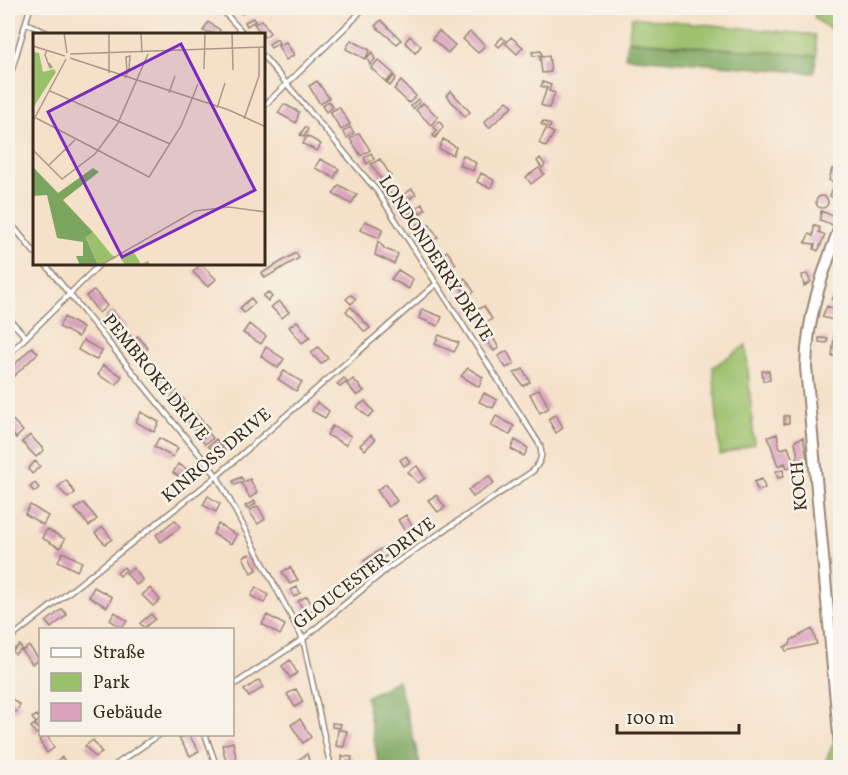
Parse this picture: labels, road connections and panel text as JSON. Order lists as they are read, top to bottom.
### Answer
{
  "streets": {
    "street": ["KOCH"],
    "lane": [
      "LONDONDERRY DRIVE",
      "PEMBROKE DRIVE",
      "KINROSS DRIVE",
      "GLOUCESTER DRIVE"
    ]
  },
  "crossings": [
    ["LONDONDERRY DRIVE", "KINROSS DRIVE"],
    ["LONDONDERRY DRIVE", "GLOUCESTER DRIVE"],
    ["PEMBROKE DRIVE", "KINROSS DRIVE"],
    ["PEMBROKE DRIVE", "GLOUCESTER DRIVE"]
  ],
  "legend": ["Straße", "Park", "Gebäude"],
  "scale_bar": "100 m"
}
